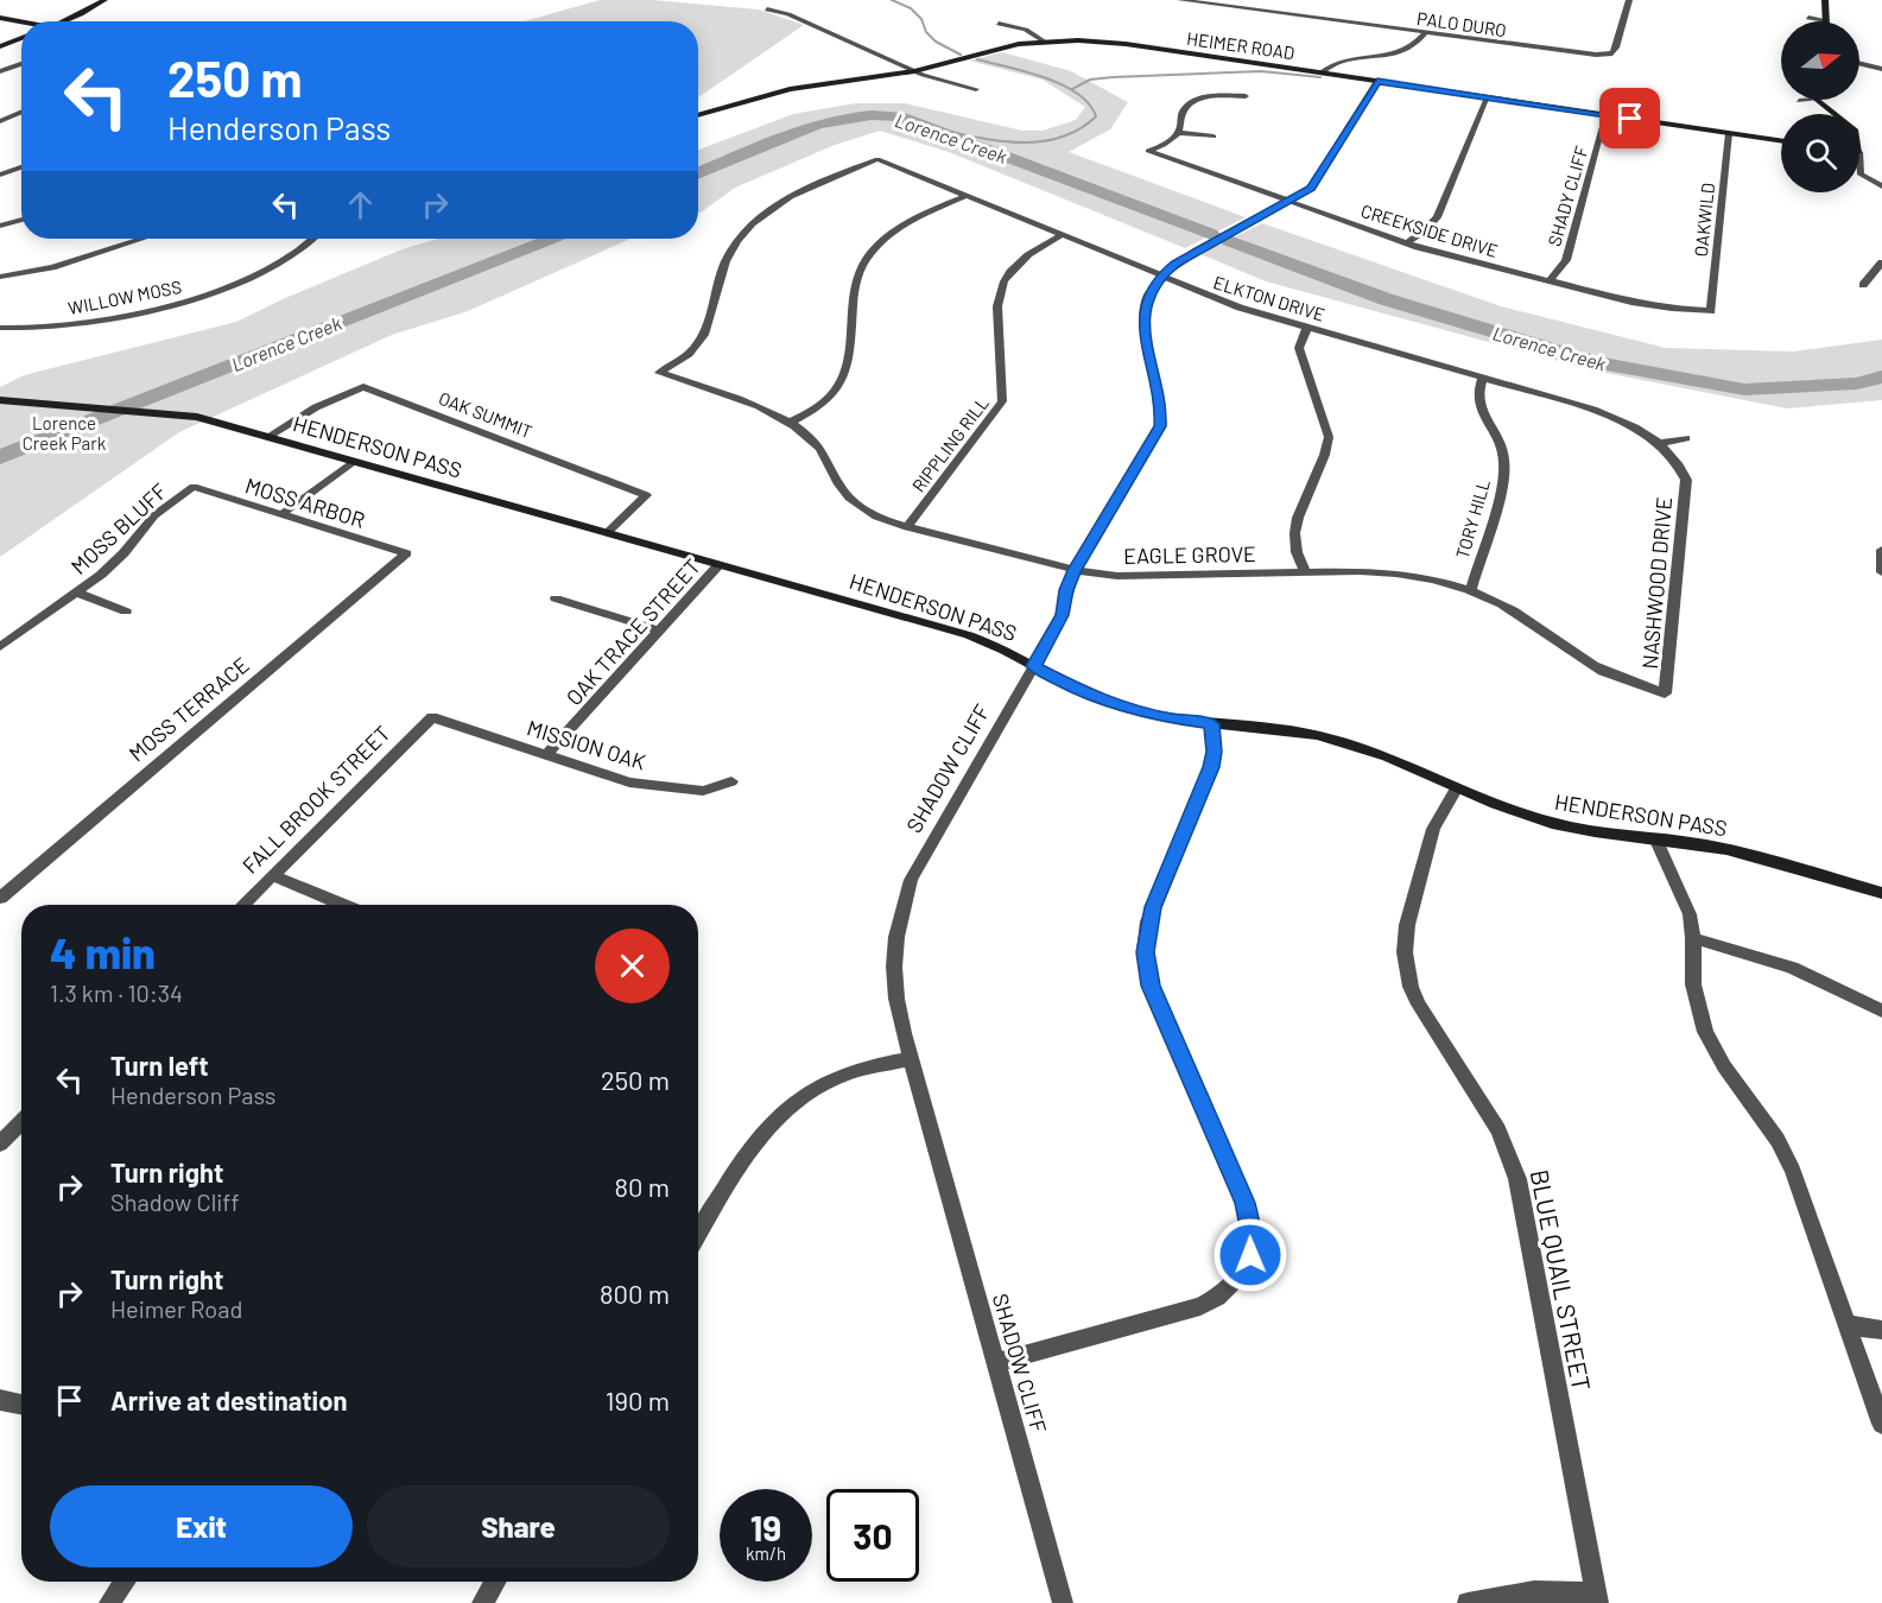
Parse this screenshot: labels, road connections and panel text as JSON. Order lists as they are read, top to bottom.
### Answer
{
  "streets": {
    "street": [
      "PALO DURO",
      "HEIMER ROAD",
      "SHADY CLIFF",
      "OAKWILD",
      "CREEKSIDE DRIVE",
      "WILLOW MOSS",
      "ELKTON DRIVE",
      "OAK SUMMIT",
      "RIPPLING RILL",
      "HENDERSON PASS",
      "MOSS ARBOR",
      "TORY HILL",
      "MOSS BLUFF",
      "EAGLE GROVE",
      "NASHWOOD DRIVE",
      "OAK TRACE STREET",
      "MOSS TERRACE",
      "MISSION OAK",
      "SHADOW CLIFF",
      "FALL BROOK STREET",
      "BLUE QUAIL STREET"
    ]
  },
  "crossings": [
    ["HEIMER ROAD", "SHADY CLIFF"],
    ["HEIMER ROAD", "OAKWILD"],
    ["HEIMER ROAD", "SHADOW CLIFF"],
    ["SHADY CLIFF", "CREEKSIDE DRIVE"],
    ["OAKWILD", "CREEKSIDE DRIVE"],
    ["CREEKSIDE DRIVE", "SHADOW CLIFF"],
    ["ELKTON DRIVE", "RIPPLING RILL"],
    ["ELKTON DRIVE", "TORY HILL"],
    ["ELKTON DRIVE", "EAGLE GROVE"],
    ["ELKTON DRIVE", "NASHWOOD DRIVE"],
    ["ELKTON DRIVE", "SHADOW CLIFF"],
    ["OAK SUMMIT", "HENDERSON PASS"],
    ["RIPPLING RILL", "EAGLE GROVE"],
    ["HENDERSON PASS", "OAK TRACE STREET"],
    ["HENDERSON PASS", "SHADOW CLIFF"],
    ["HENDERSON PASS", "BLUE QUAIL STREET"],
    ["MOSS ARBOR", "MOSS BLUFF"],
    ["MOSS ARBOR", "MOSS TERRACE"],
    ["TORY HILL", "EAGLE GROVE"],
    ["EAGLE GROVE", "NASHWOOD DRIVE"],
    ["EAGLE GROVE", "SHADOW CLIFF"],
    ["OAK TRACE STREET", "MISSION OAK"],
    ["MISSION OAK", "FALL BROOK STREET"]
  ],
  "water": ["Lorence Creek"],
  "parks": ["Lorence Creek Park"],
  "north": "right",
  "page": {
    "turn": ["250 m", "Henderson Pass"],
    "heading": ["4 min", "1.3 km · 10:34"],
    "list": [
      {
        "name": "Turn left",
        "note": "Henderson Pass",
        "value": "250 m"
      },
      {
        "name": "Turn right",
        "note": "Shadow Cliff",
        "value": "80 m"
      },
      {
        "name": "Turn right",
        "note": "Heimer Road",
        "value": "800 m"
      },
      {
        "name": "Arrive at destination",
        "value": "190 m"
      }
    ],
    "buttons": ["Exit", "Share"],
    "speed": "19 km/h",
    "limit": "30"
  }
}
